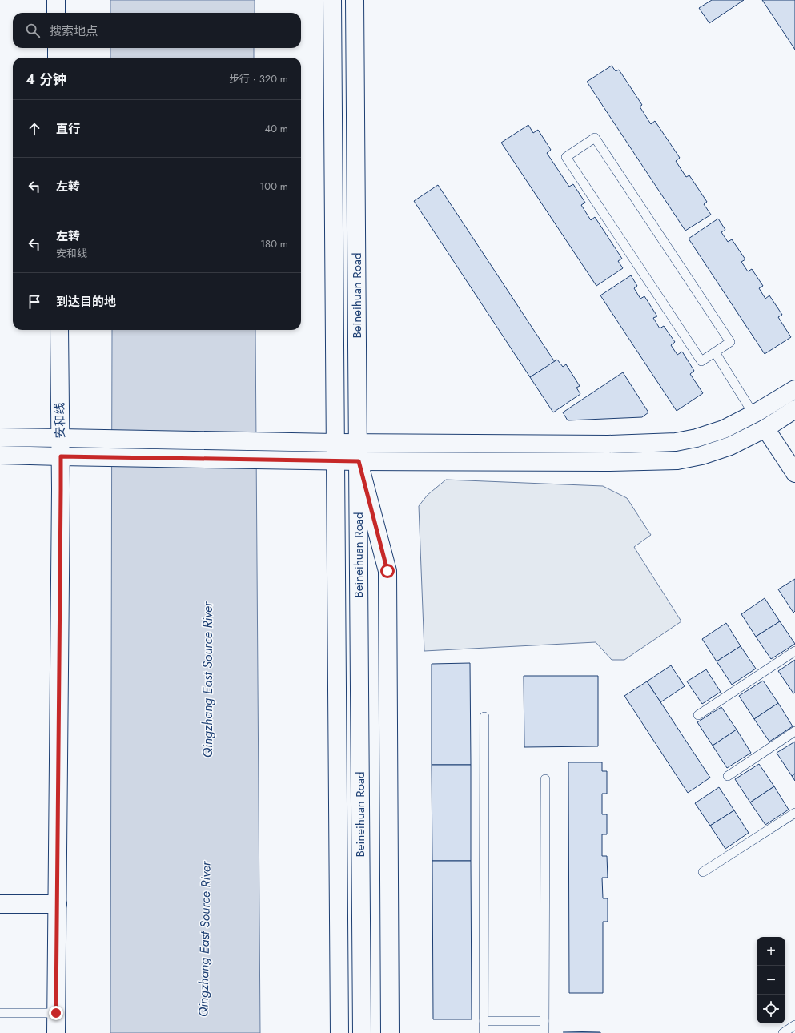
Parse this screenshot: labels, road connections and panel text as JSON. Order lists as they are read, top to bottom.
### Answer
{
  "streets": {
    "main road": ["Beineihuan Road", "安和线"]
  },
  "water": ["Qingzhang East Source River"],
  "page": {
    "search": "搜索地点",
    "heading": ["4 分钟", "步行 · 320 m"],
    "list": [
      ["直行", "40 m"],
      ["左转", "100 m"],
      ["左转", "安和线", "180 m"],
      "到达目的地"
    ],
    "map_buttons": ["+", "−"]
  }
}
